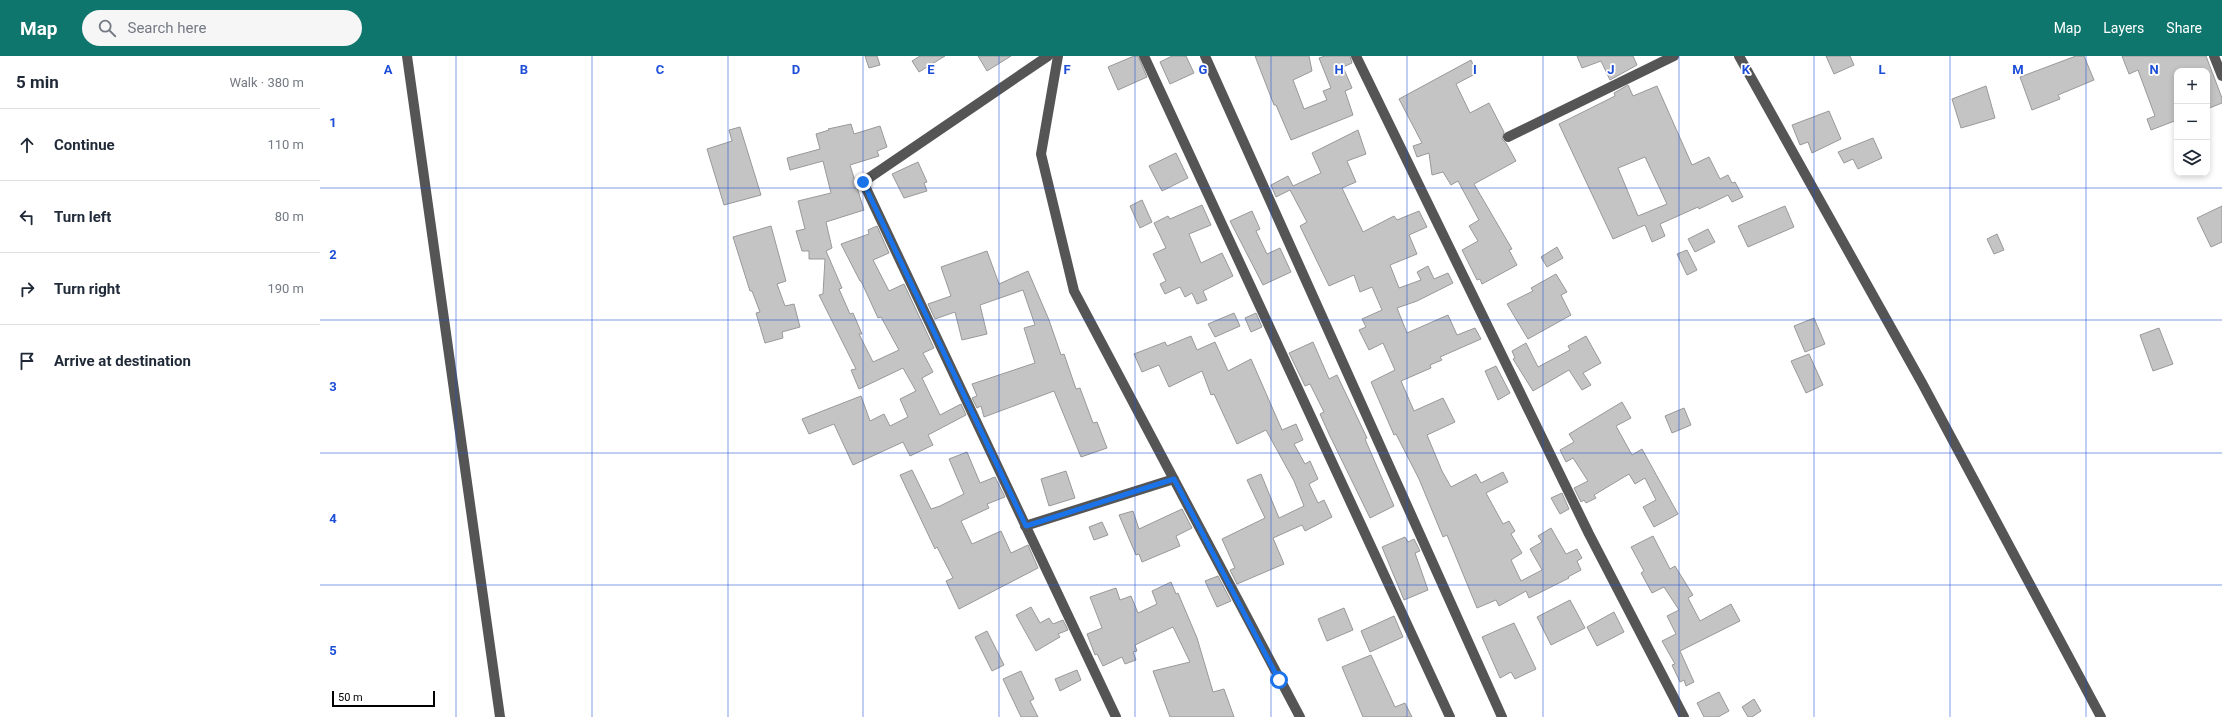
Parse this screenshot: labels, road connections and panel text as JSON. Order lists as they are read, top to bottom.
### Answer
{
  "scale_bar": "50 m",
  "page": {
    "header": "Map",
    "search": "Search here",
    "nav": ["Map", "Layers", "Share"],
    "heading": ["5 min", "Walk · 380 m"],
    "map_buttons": ["+", "−"],
    "list": [
      ["Continue", "110 m"],
      ["Turn left", "80 m"],
      ["Turn right", "190 m"],
      "Arrive at destination"
    ],
    "scale": "50 m"
  },
  "grid": {
    "columns": [
      "A",
      "B",
      "C",
      "D",
      "E",
      "F",
      "G",
      "H",
      "I",
      "J",
      "K",
      "L",
      "M",
      "N"
    ],
    "rows": [
      "1",
      "2",
      "3",
      "4",
      "5"
    ]
  }
}
